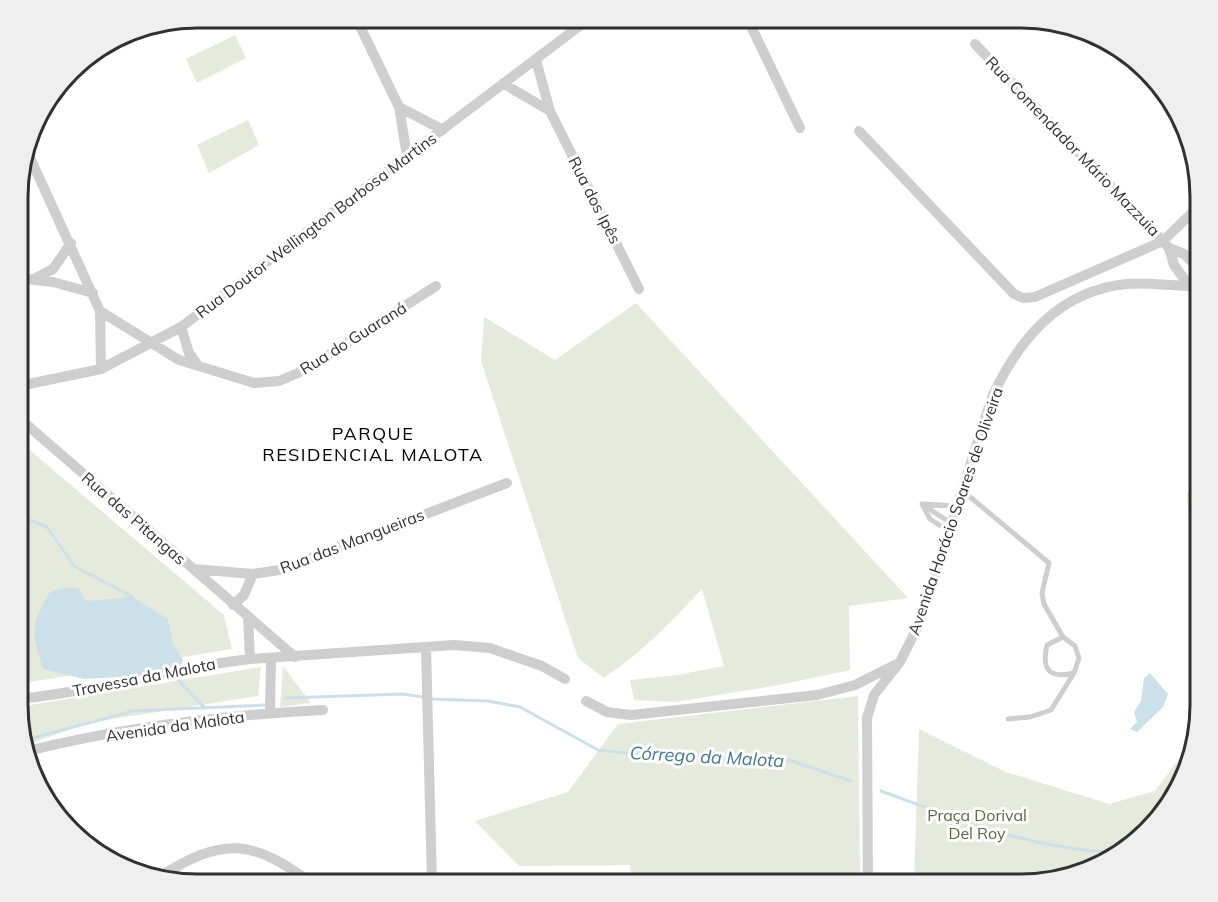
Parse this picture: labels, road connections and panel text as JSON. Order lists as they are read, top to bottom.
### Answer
{
  "streets": {
    "street": [
      "Rua Comendador Mário Mazzuia",
      "Rua dos Ipês",
      "Rua Doutor Wellington Barbosa Martins",
      "Rua do Guaraná",
      "Avenida Horácio Soares de Oliveira",
      "Rua das Pitangas",
      "Rua das Mangueiras",
      "Travessa da Malota",
      "Avenida da Malota"
    ]
  },
  "crossings": [
    ["Rua dos Ipês", "Rua Doutor Wellington Barbosa Martins"],
    ["Rua Doutor Wellington Barbosa Martins", "Rua do Guaraná"],
    ["Rua das Pitangas", "Rua das Mangueiras"]
  ],
  "districts": ["PARQUE RESIDENCIAL MALOTA"],
  "water": ["Córrego da Malota"],
  "parks": ["Praça Dorival Del Roy"]
}
